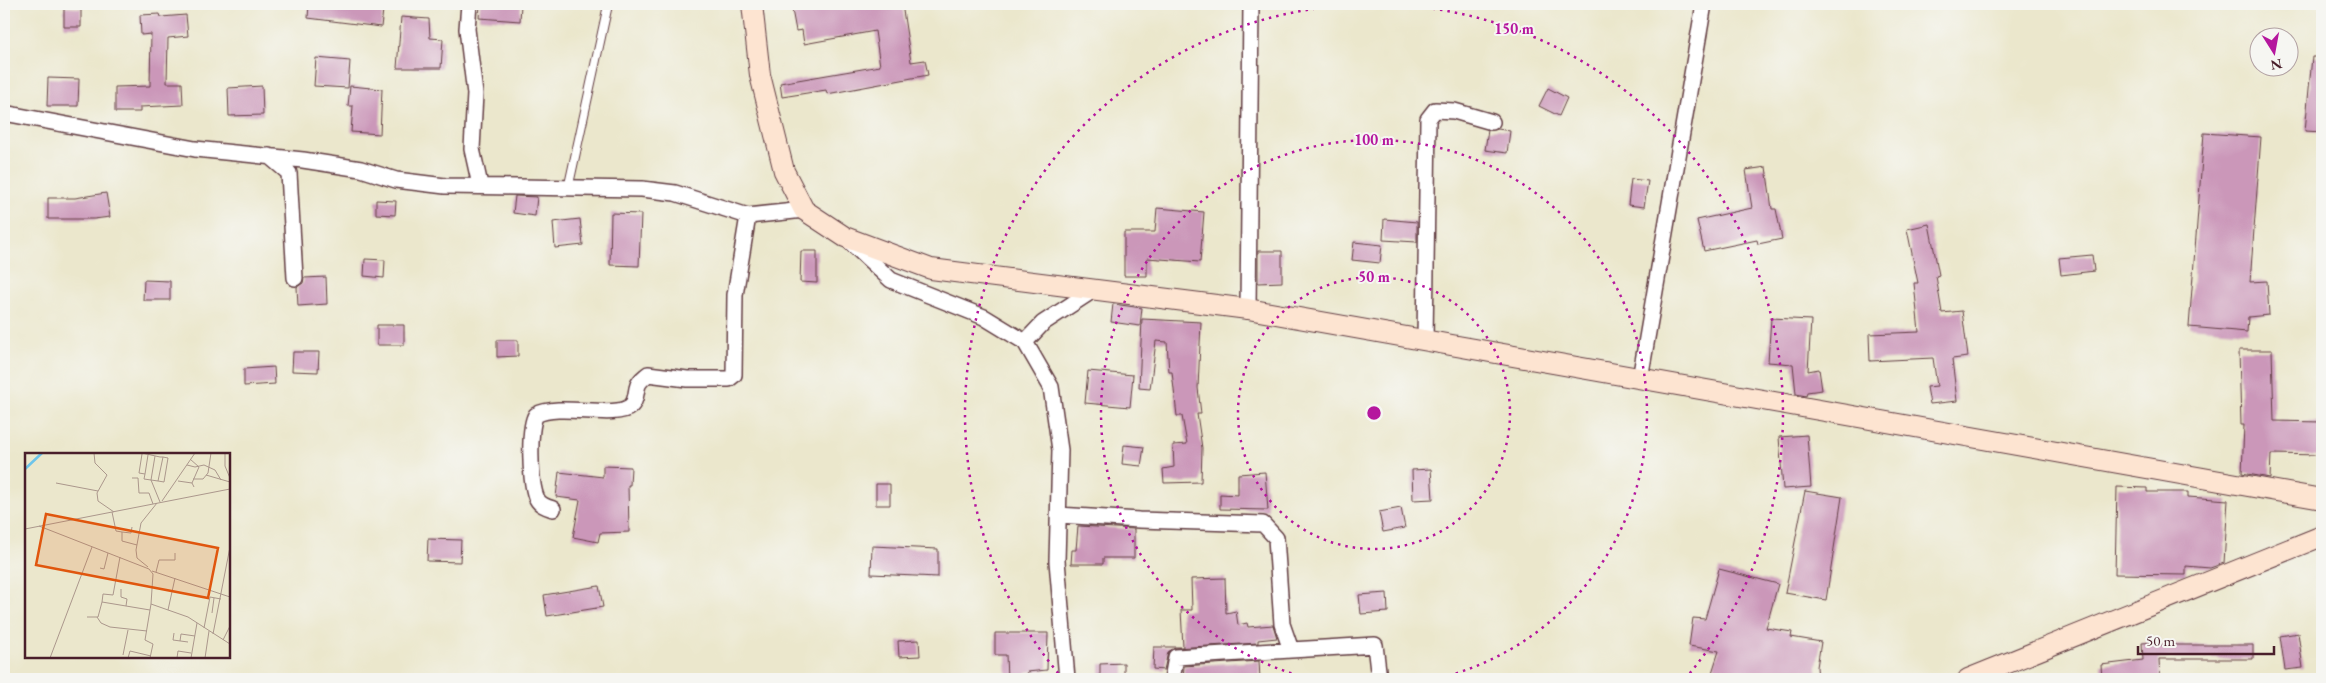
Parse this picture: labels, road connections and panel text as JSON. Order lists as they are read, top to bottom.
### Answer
{
  "scale_bar": "50 m",
  "north": "bottom",
  "rings": ["150 m", "100 m", "50 m"]
}
